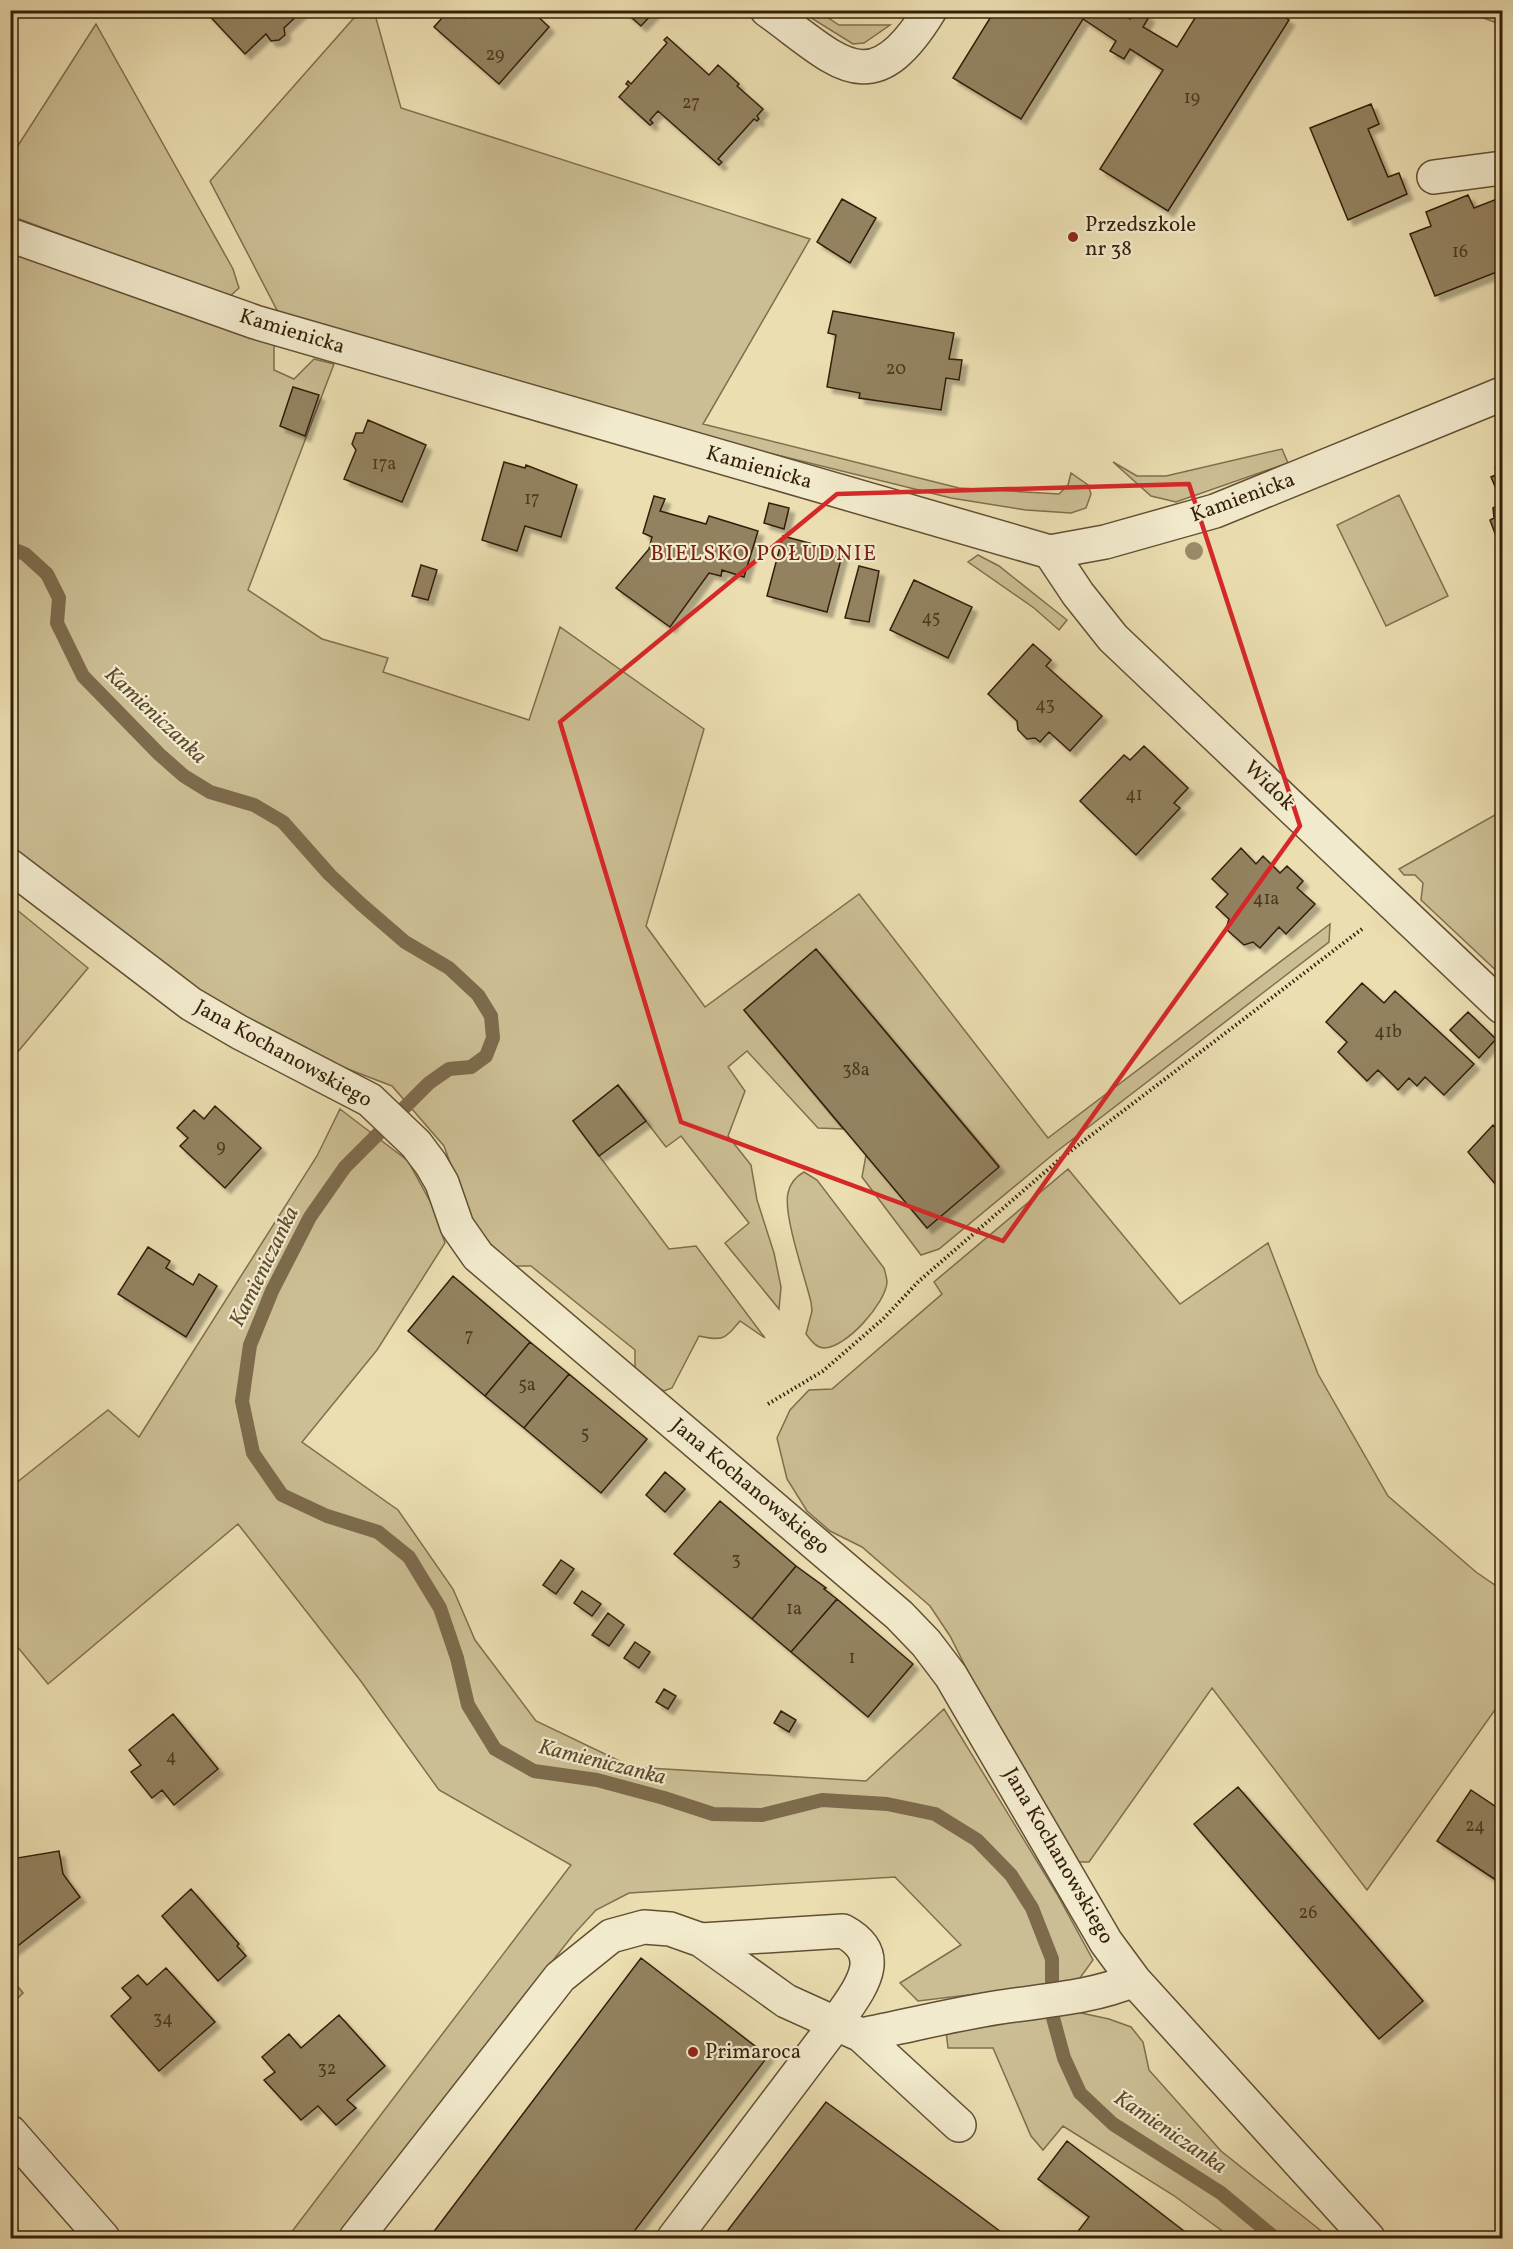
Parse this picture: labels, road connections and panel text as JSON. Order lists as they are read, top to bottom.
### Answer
{
  "streets": {
    "street": ["Kamienicka", "Widok", "Jana Kochanowskiego"]
  },
  "crossings": [
    ["Kamienicka", "Widok"]
  ],
  "districts": ["BIELSKO POŁUDNIE"],
  "water": ["Kamieniczanka"],
  "places": ["Przedszkole nr 38", "Primaroca"],
  "house_numbers": [
    "29",
    "19",
    "27",
    "16",
    "20",
    "17a",
    "17",
    "45",
    "43",
    "41",
    "41a",
    "41b",
    "38a",
    "9",
    "7",
    "5a",
    "5",
    "3",
    "1a",
    "1",
    "4",
    "24",
    "26",
    "34",
    "32"
  ]
}
